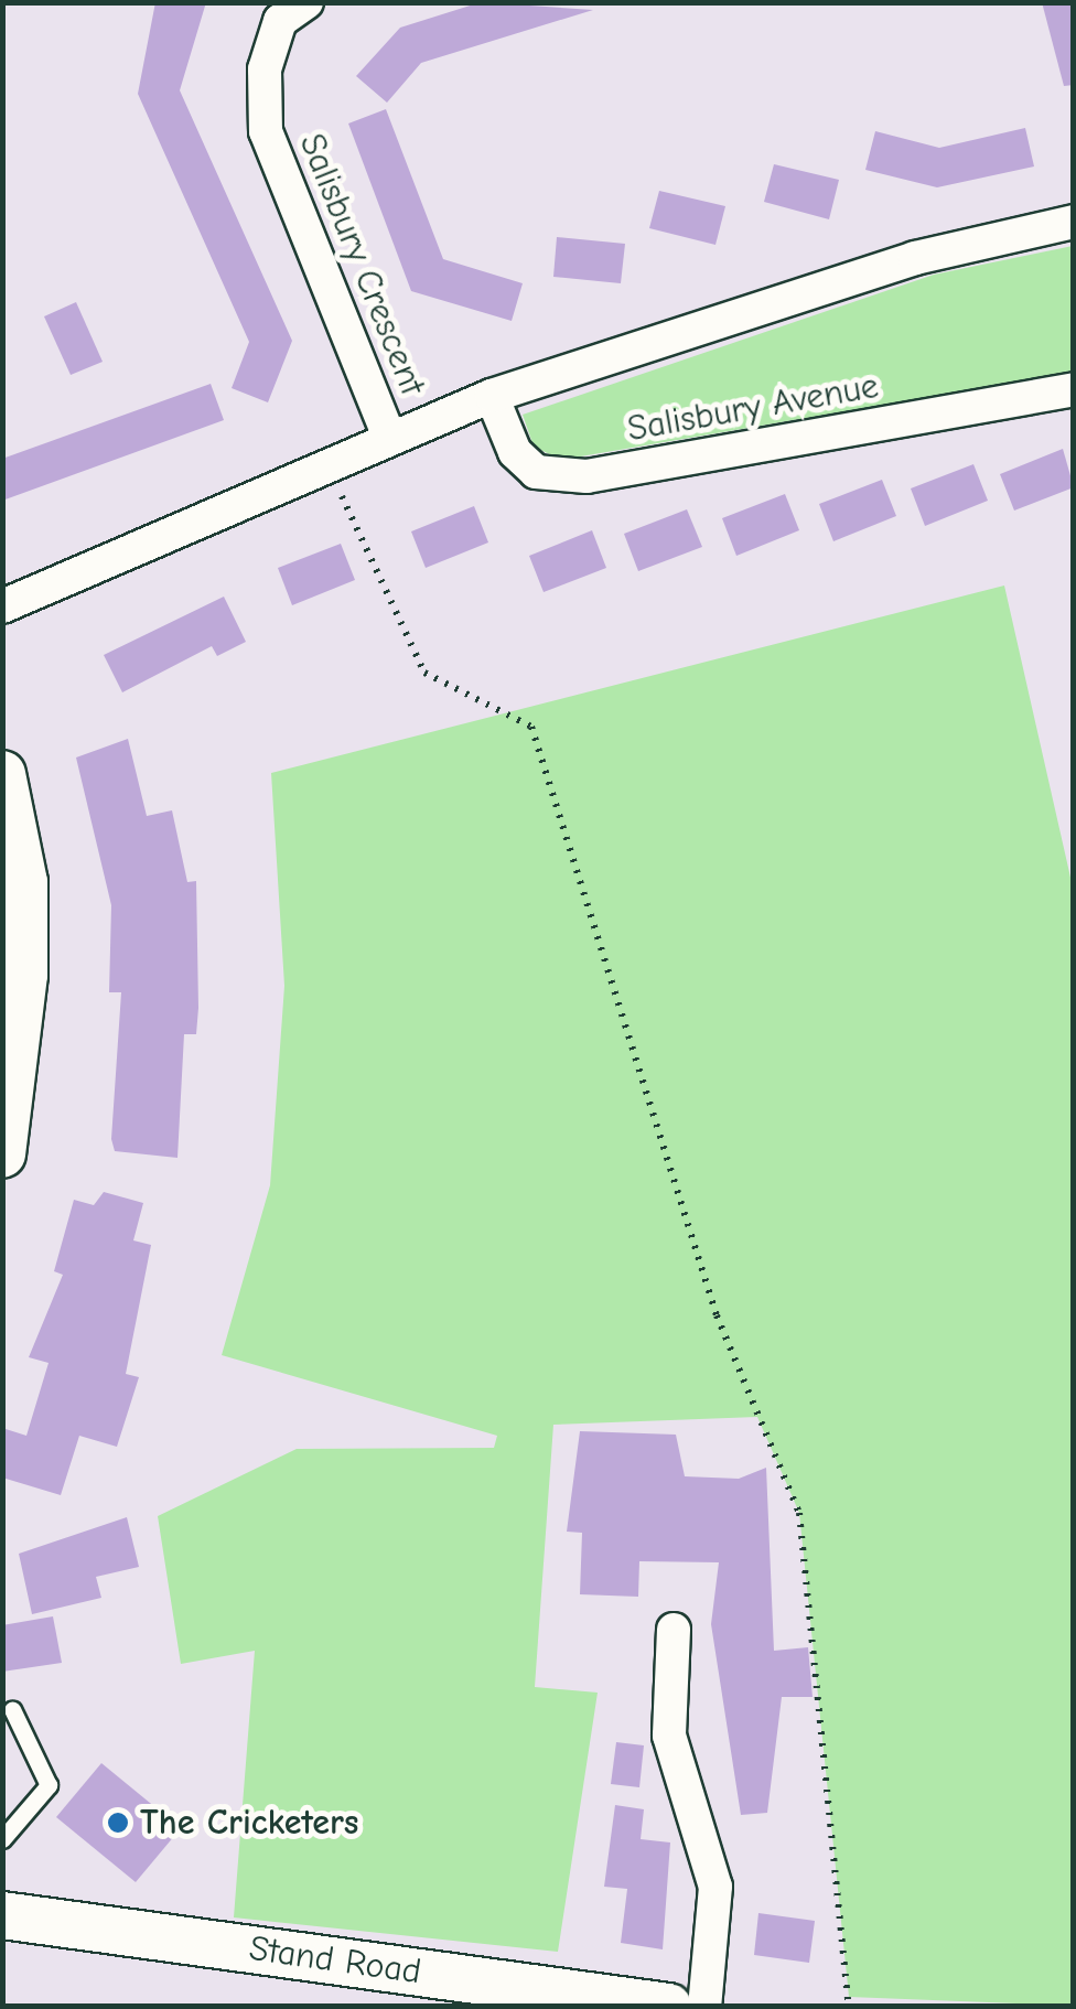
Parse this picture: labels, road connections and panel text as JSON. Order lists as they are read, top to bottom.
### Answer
{
  "streets": {
    "street": ["Salisbury Crescent", "Salisbury Avenue", "Stand Road"]
  },
  "places": ["The Cricketers"]
}
